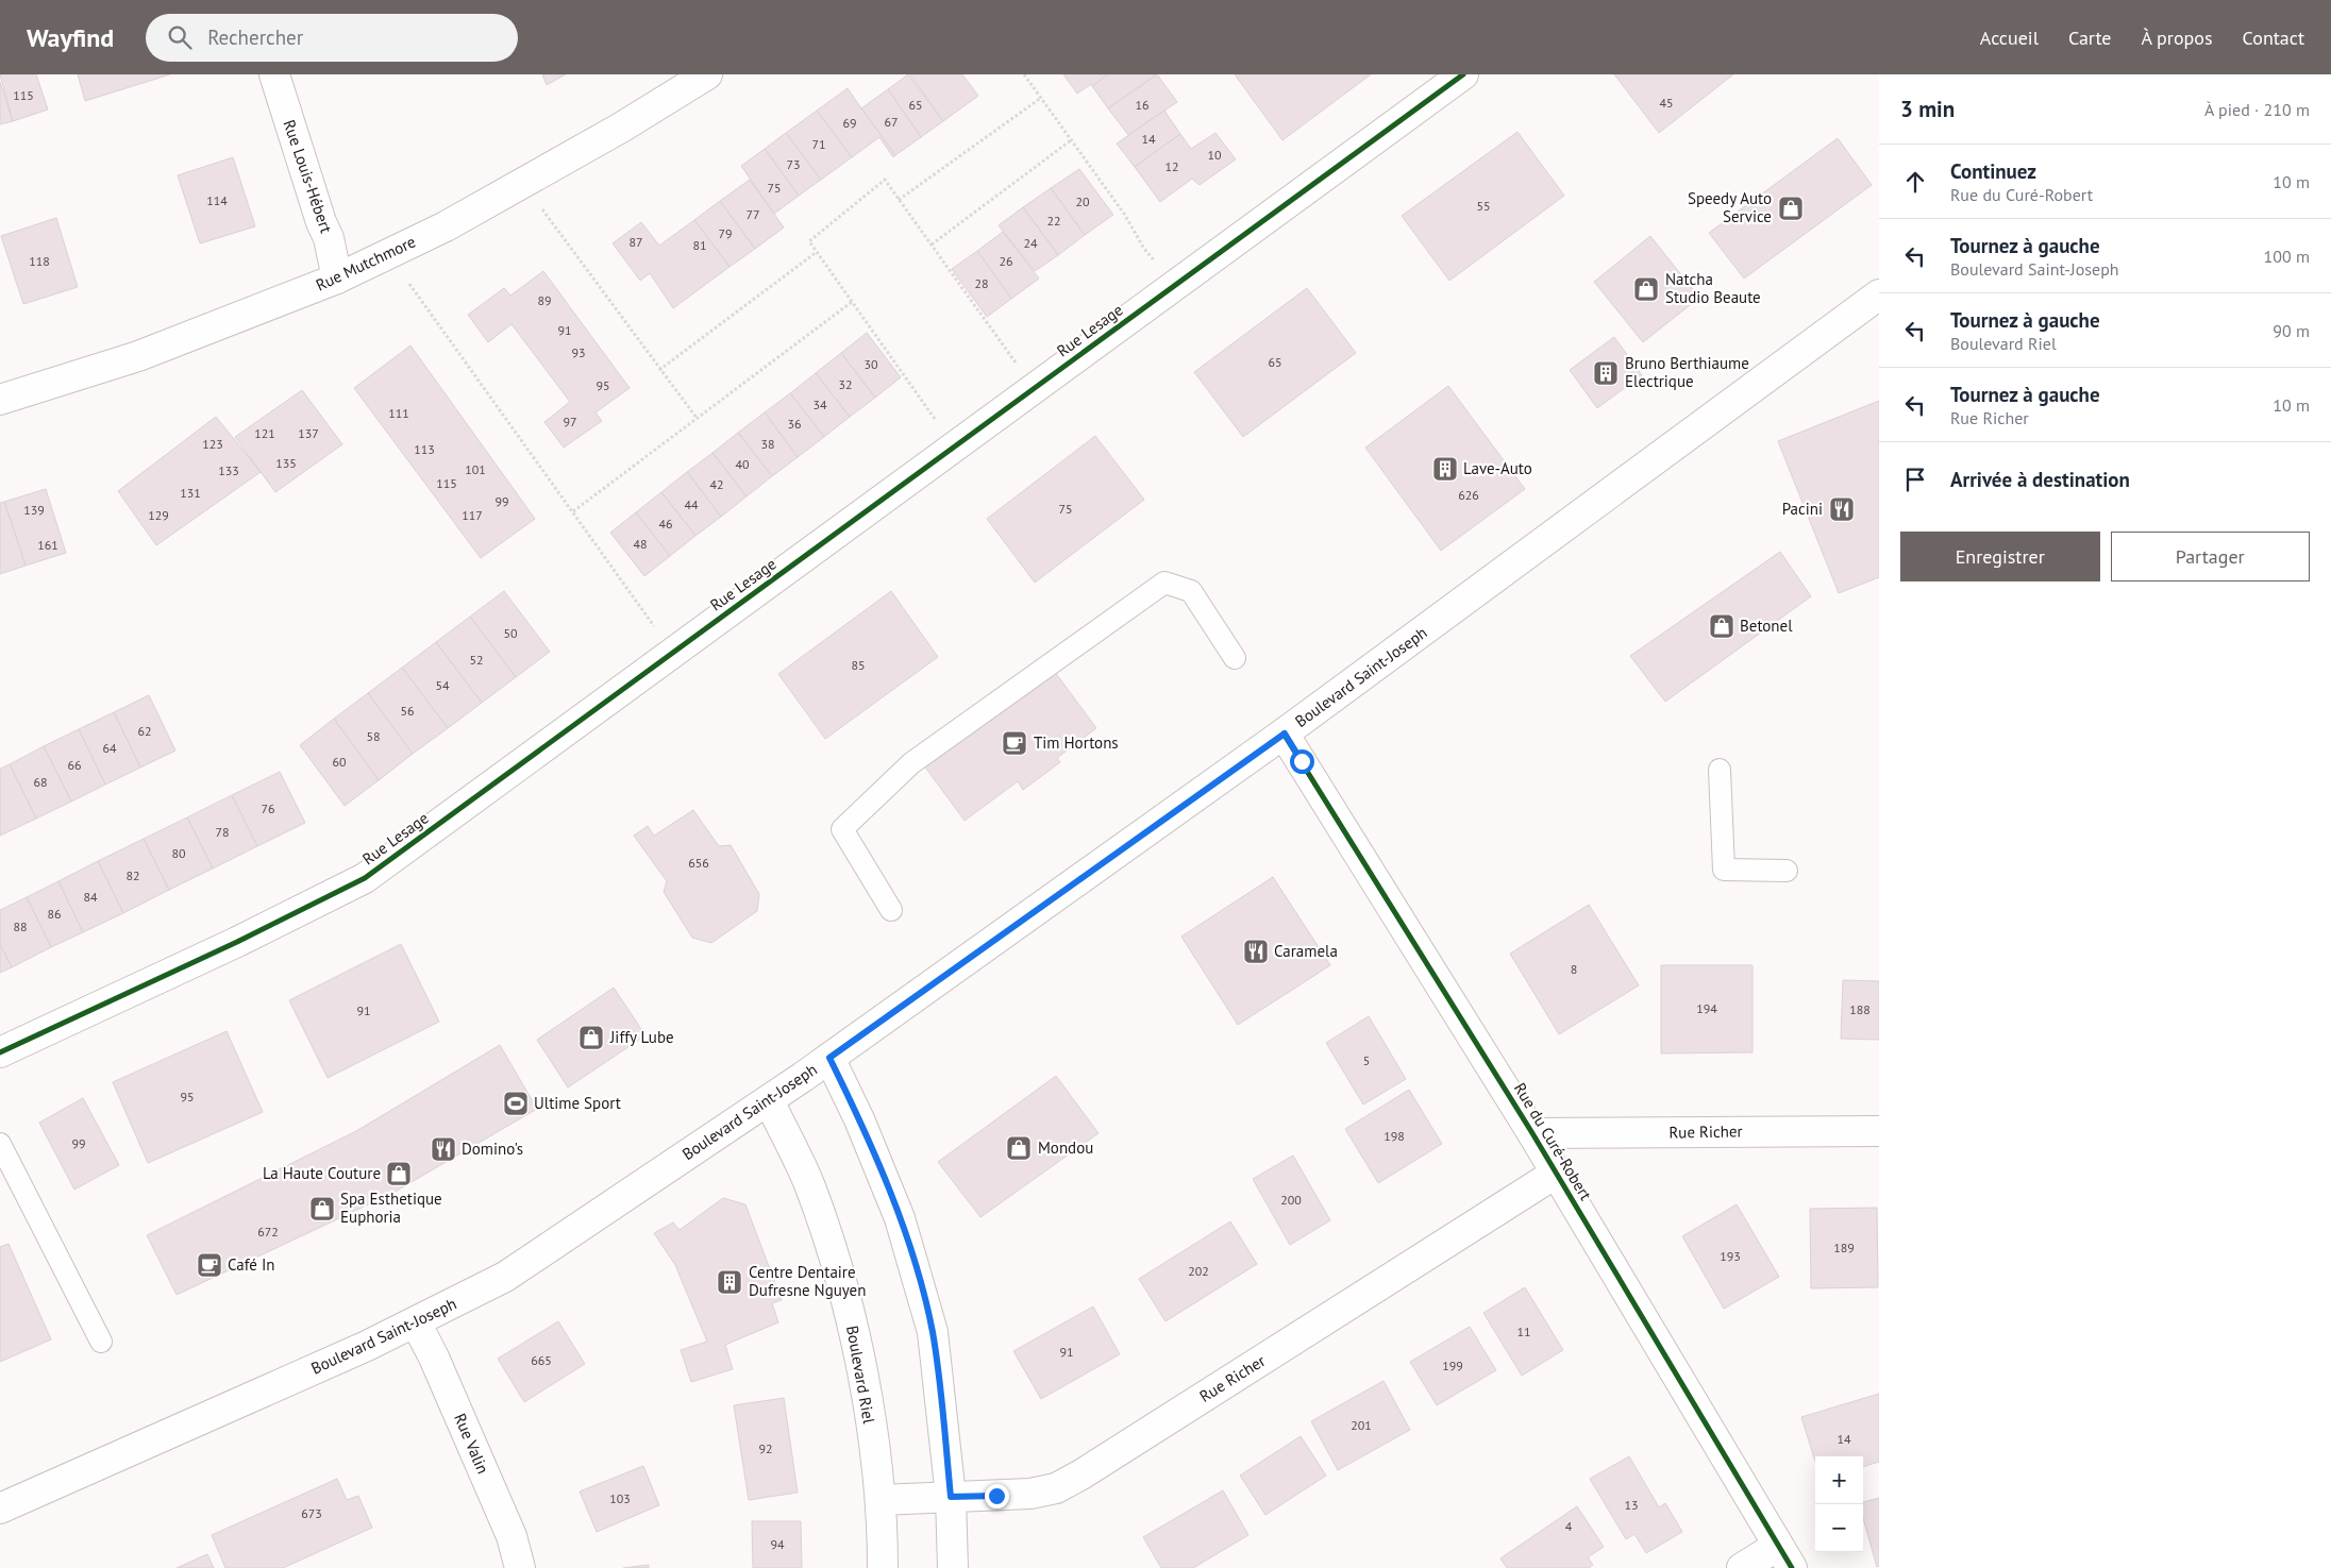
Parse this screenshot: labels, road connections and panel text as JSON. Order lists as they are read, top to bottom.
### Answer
{
  "streets": {
    "street": [
      "Rue Louis-Hébert",
      "Rue Mutchmore",
      "Rue Lesage",
      "Boulevard Saint-Joseph",
      "Rue Richer",
      "Rue du Curé-Robert",
      "Boulevard Riel",
      "Rue Valin"
    ]
  },
  "crossings": [
    ["Rue Louis-Hébert", "Rue Mutchmore"],
    ["Boulevard Saint-Joseph", "Rue du Curé-Robert"],
    ["Boulevard Saint-Joseph", "Boulevard Riel"],
    ["Boulevard Saint-Joseph", "Rue Valin"],
    ["Rue Richer", "Rue du Curé-Robert"],
    ["Rue Richer", "Boulevard Riel"]
  ],
  "places": {
    "shop": [
      "Speedy Auto Service",
      "Natcha Studio Beaute",
      "Betonel",
      "Jiffy Lube",
      "Mondou",
      "La Haute Couture",
      "Spa Esthetique Euphoria"
    ],
    "building": ["Bruno Berthiaume Electrique", "Lave-Auto", "Centre Dentaire Dufresne Nguyen"],
    "restaurant": ["Pacini", "Caramela", "Domino's"],
    "cafe": ["Tim Hortons", "Café In"],
    "sports": ["Ultime Sport"]
  },
  "house_numbers": [
    "115",
    "45",
    "65",
    "16",
    "67",
    "69",
    "14",
    "71",
    "10",
    "73",
    "12",
    "75",
    "114",
    "20",
    "55",
    "77",
    "22",
    "79",
    "87",
    "24",
    "81",
    "118",
    "26",
    "28",
    "89",
    "91",
    "93",
    "65",
    "30",
    "32",
    "95",
    "34",
    "111",
    "97",
    "36",
    "121",
    "137",
    "123",
    "38",
    "113",
    "135",
    "40",
    "101",
    "133",
    "115",
    "42",
    "131",
    "626",
    "99",
    "44",
    "75",
    "139",
    "129",
    "117",
    "46",
    "48",
    "161",
    "50",
    "52",
    "85",
    "54",
    "56",
    "62",
    "58",
    "64",
    "60",
    "66",
    "68",
    "76",
    "78",
    "80",
    "656",
    "82",
    "84",
    "86",
    "88",
    "8",
    "194",
    "188",
    "91",
    "5",
    "95",
    "198",
    "99",
    "200",
    "672",
    "189",
    "193",
    "202",
    "11",
    "91",
    "665",
    "199",
    "201",
    "14",
    "92",
    "103",
    "13",
    "673",
    "4",
    "94"
  ],
  "page": {
    "header": "Wayfind",
    "search": "Rechercher",
    "nav": [
      "Accueil",
      "Carte",
      "À propos",
      "Contact"
    ],
    "heading": ["3 min", "À pied · 210 m"],
    "list": [
      ["Continuez", "Rue du Curé-Robert", "10 m"],
      ["Tournez à gauche", "Boulevard Saint-Joseph", "100 m"],
      ["Tournez à gauche", "Boulevard Riel", "90 m"],
      ["Tournez à gauche", "Rue Richer", "10 m"],
      "Arrivée à destination"
    ],
    "buttons": ["Enregistrer", "Partager"],
    "map_buttons": ["+", "−"]
  }
}
